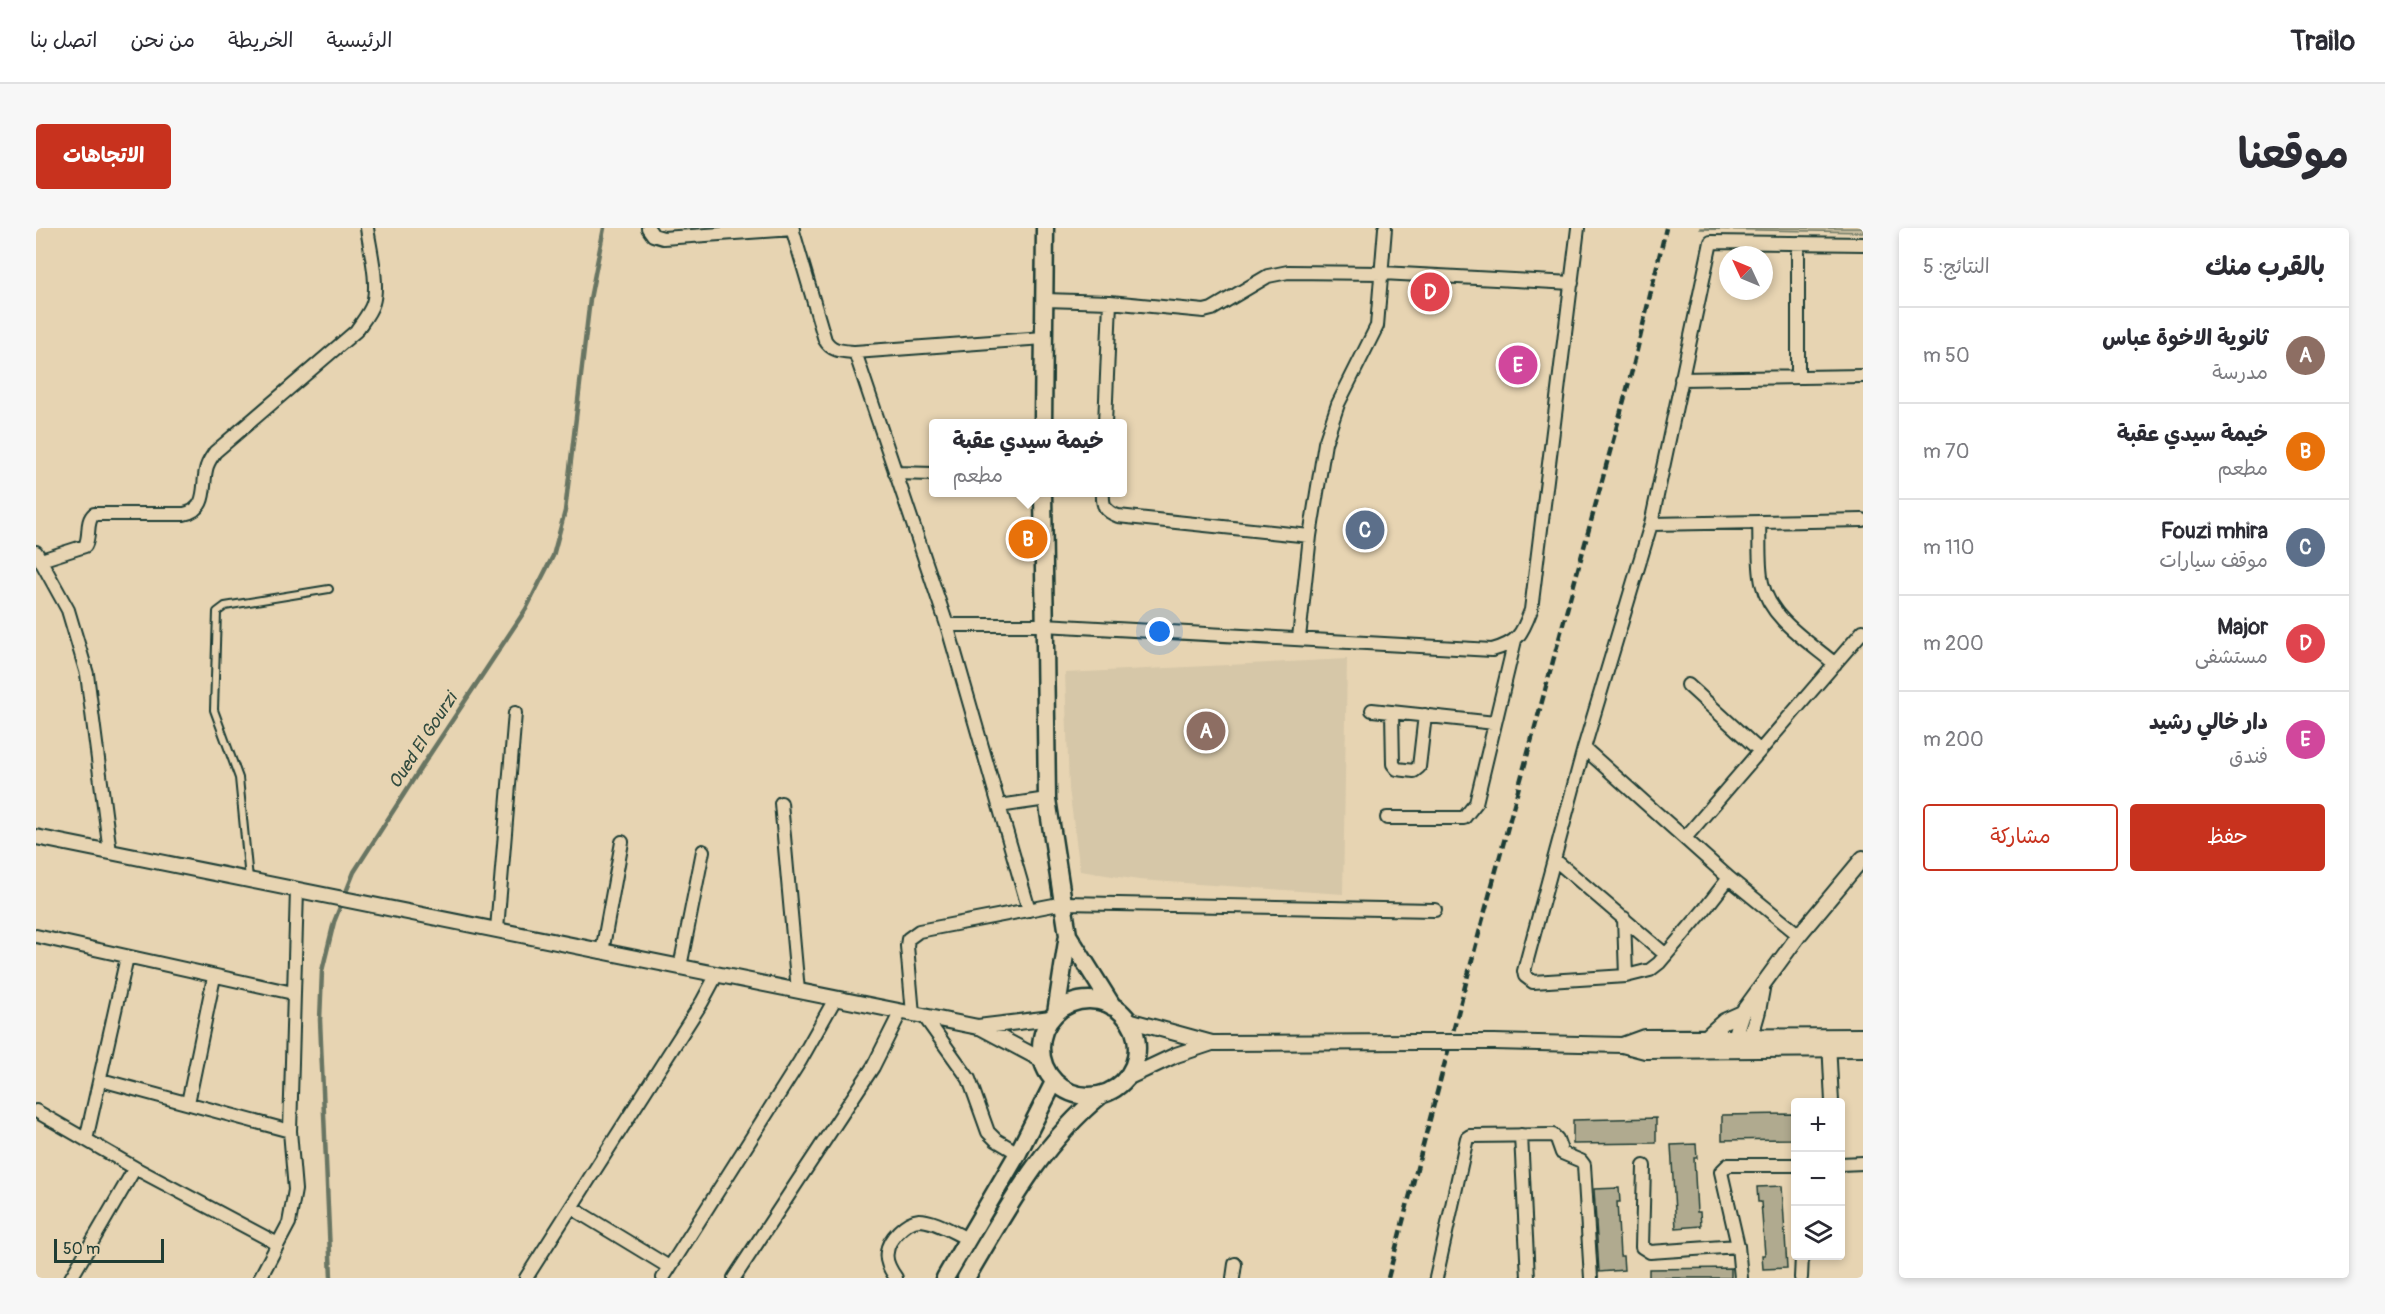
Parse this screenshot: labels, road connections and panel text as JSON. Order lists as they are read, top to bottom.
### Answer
{
  "water": ["Oued El Gourzi"],
  "scale_bar": "50 m",
  "north": "top left",
  "page": {
    "header": "Trailo",
    "nav": [
      "الرئيسية",
      "الخريطة",
      "من نحن",
      "اتصل بنا"
    ],
    "title": "موقعنا",
    "buttons": [
      "الاتجاهات",
      ["حفظ", "مشاركة"]
    ],
    "heading": ["بالقرب منك", "النتائج: 5"],
    "pins": [
      "D",
      "E",
      "C",
      "B",
      "A"
    ],
    "list": [
      {
        "mark": "A",
        "name": "ثانوية الاخوة عباس",
        "note": "مدرسة",
        "value": "50 m"
      },
      {
        "mark": "B",
        "name": "خيمة سيدي عقبة",
        "note": "مطعم",
        "value": "70 m"
      },
      {
        "mark": "C",
        "name": "Fouzi mhira",
        "note": "موقف سيارات",
        "value": "110 m"
      },
      {
        "mark": "D",
        "name": "Major",
        "note": "مستشفى",
        "value": "200 m"
      },
      {
        "mark": "E",
        "name": "دار خالي رشيد",
        "note": "فندق",
        "value": "200 m"
      }
    ],
    "popup": ["خيمة سيدي عقبة", "مطعم"],
    "map_buttons": ["+", "−"],
    "scale": "50 m"
  }
}
